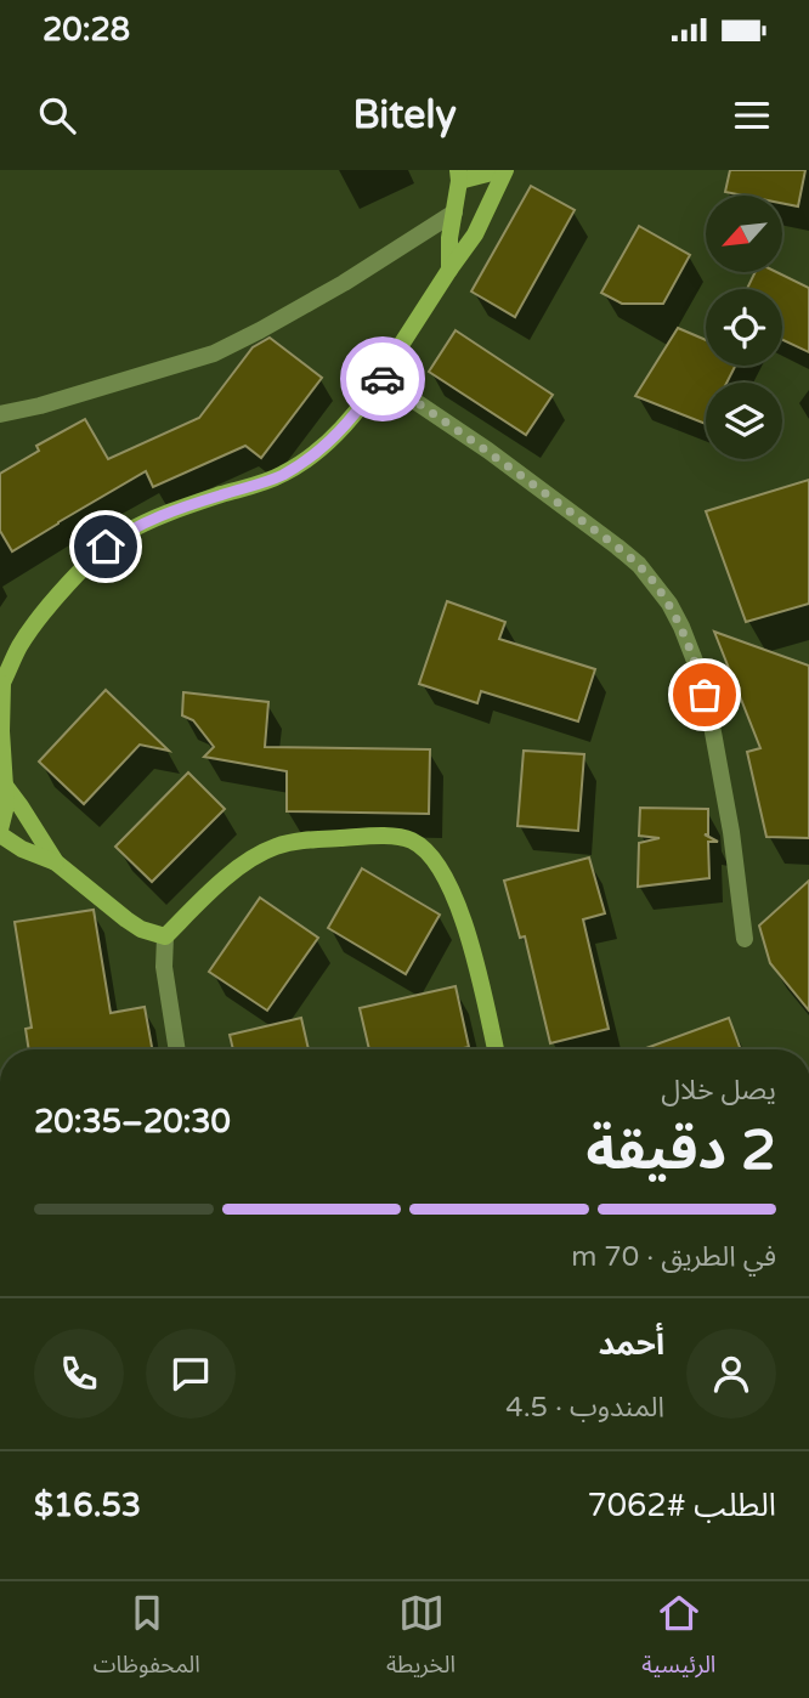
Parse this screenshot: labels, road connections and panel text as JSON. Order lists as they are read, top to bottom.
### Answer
{
  "north": "bottom left",
  "page": {
    "status": "20:28",
    "header": "Bitely",
    "heading": ["2 دقيقة", "يصل خلال", "20:30–20:35"],
    "panel": [
      "أحمد",
      "المندوب · 4.5",
      "الطلب #7062",
      "$16.53"
    ],
    "bar": "في الطريق · 70 m",
    "tabs": ["الرئيسية", "الخريطة", "المحفوظات"]
  }
}
